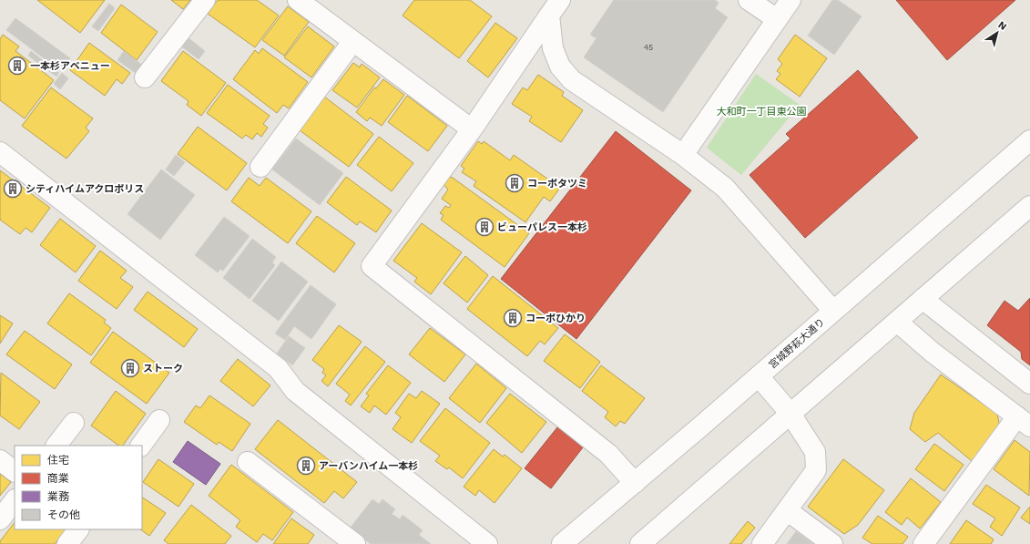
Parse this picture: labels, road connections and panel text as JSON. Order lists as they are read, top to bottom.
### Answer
{
  "streets": {
    "street": ["宮城野萩大通り"]
  },
  "parks": ["大和町一丁目東公園"],
  "places": {
    "building": [
      "一本杉アベニュー",
      "コーポタツミ",
      "シティハイムアクロポリス",
      "ビューパレス一本杉",
      "コーポひかり",
      "ストーク",
      "アーバンハイム一本杉"
    ]
  },
  "house_numbers": ["45"],
  "legend": [
    "住宅",
    "商業",
    "業務",
    "その他"
  ],
  "north": "top right"
}
